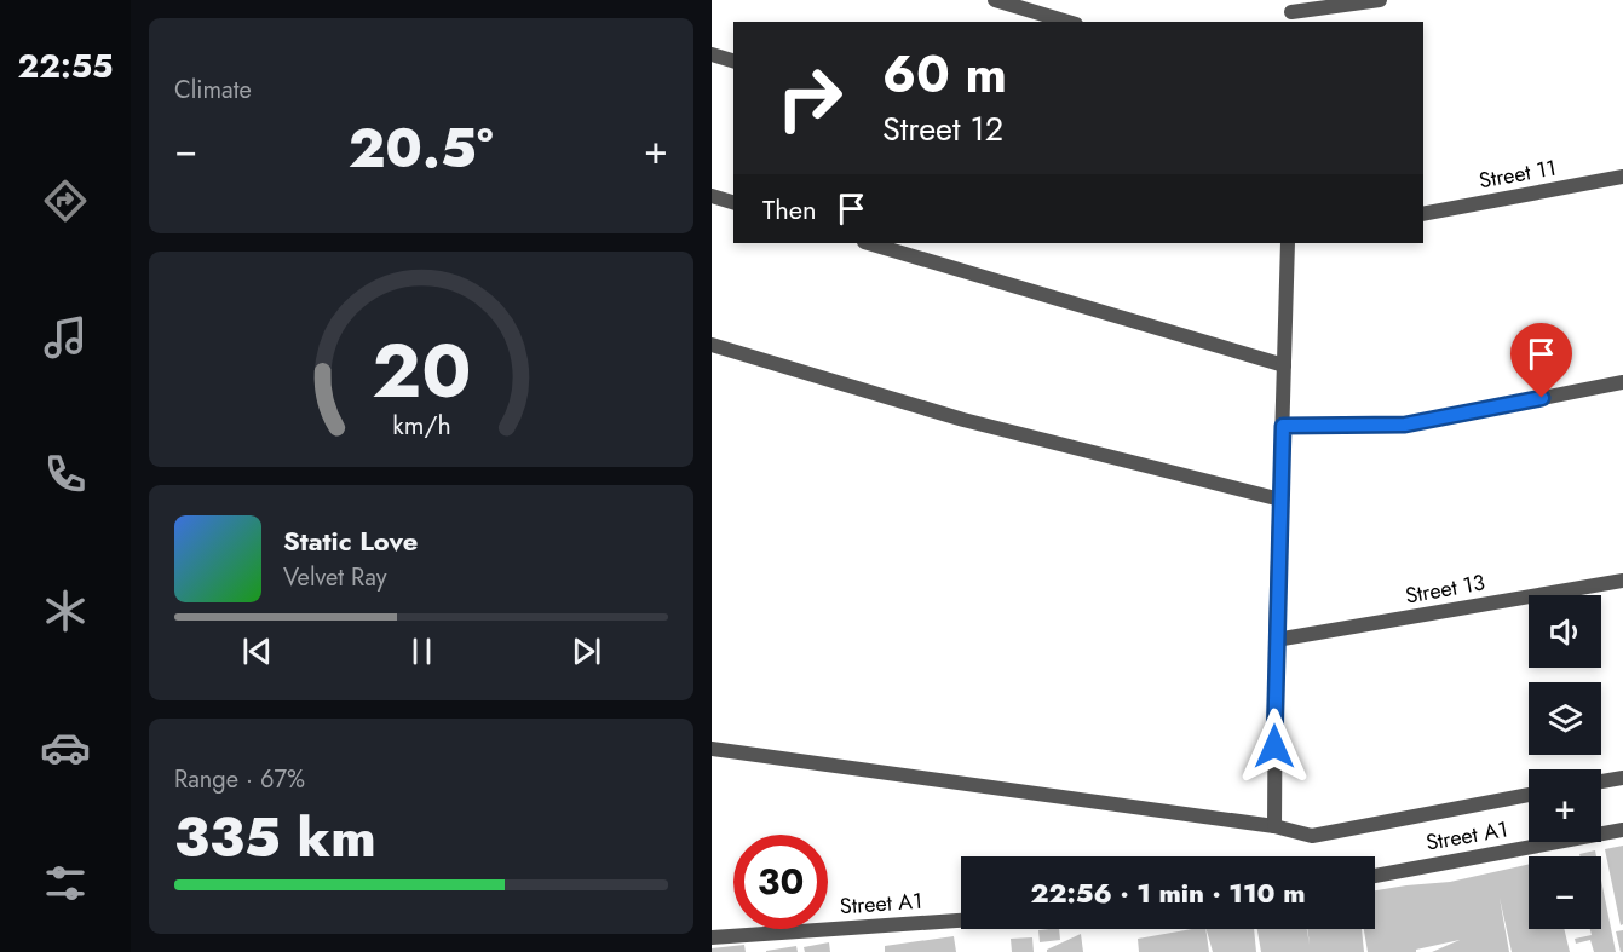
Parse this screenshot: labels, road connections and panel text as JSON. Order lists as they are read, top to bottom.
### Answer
{
  "streets": {
    "street": ["Street 11", "Street 13", "Street A1"]
  },
  "page": {
    "tabs": "22:55",
    "tile": [
      "Climate",
      ["Range · 67%", "335 km"]
    ],
    "turn": ["60 m", "Street 12"],
    "heat": ["−", "20.5°", "+"],
    "then": "Then",
    "song": ["Static Love", "Velvet Ray"],
    "map_buttons": ["+", "−"],
    "limit": "30",
    "trip": "22:56 · 1 min · 110 m",
    "gauge": ["20", "km/h"]
  }
}
